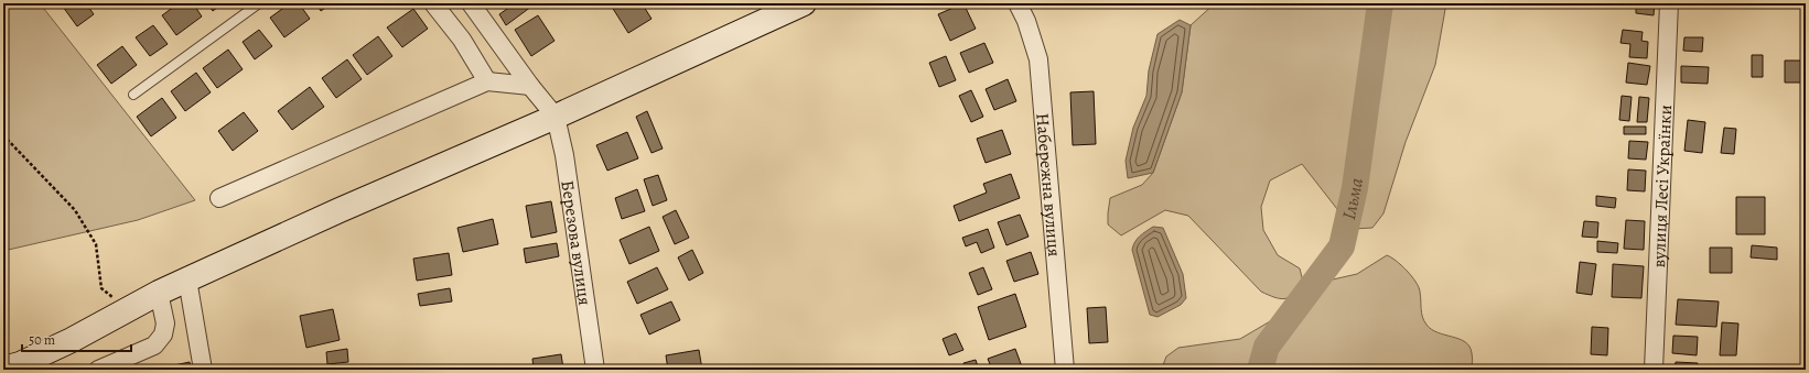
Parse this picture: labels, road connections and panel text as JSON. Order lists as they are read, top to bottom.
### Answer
{
  "streets": {
    "street": ["Набережна вулиця", "вулиця Лесі Українки", "Березова вулиця"]
  },
  "water": ["Ільма"],
  "scale_bar": "50 m"
}
